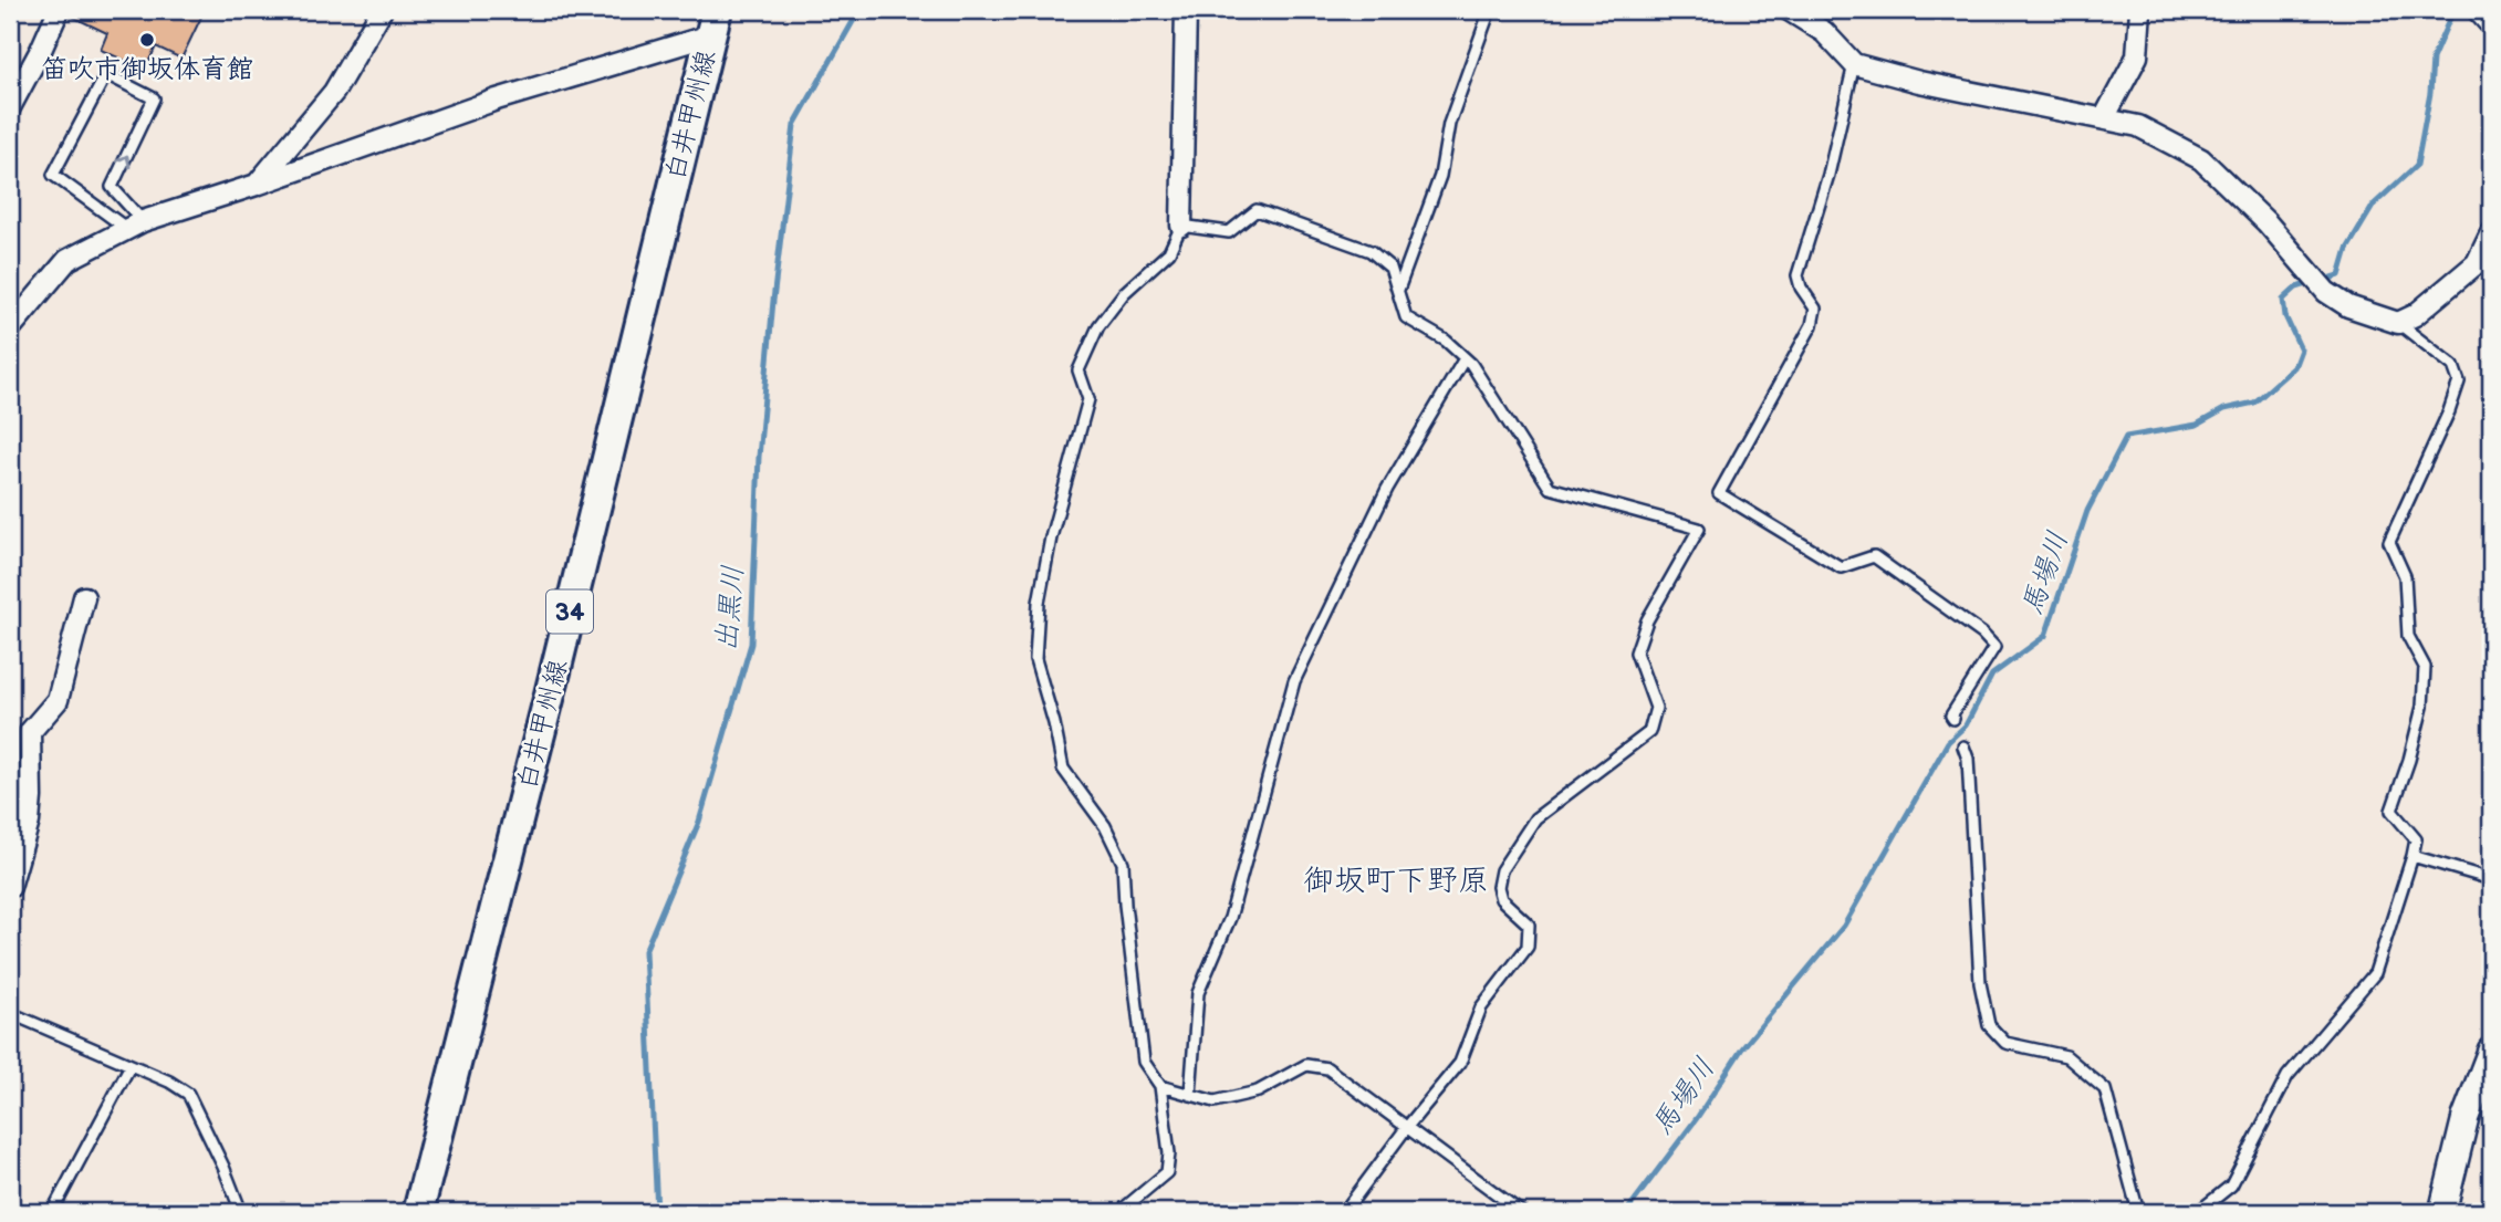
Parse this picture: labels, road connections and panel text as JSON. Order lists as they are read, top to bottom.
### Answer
{
  "streets": {
    "main road": ["白井甲州線", "34"]
  },
  "districts": ["御坂町下野原"],
  "water": ["馬場川", "出黒川"],
  "places": ["笛吹市御坂体育館"]
}
